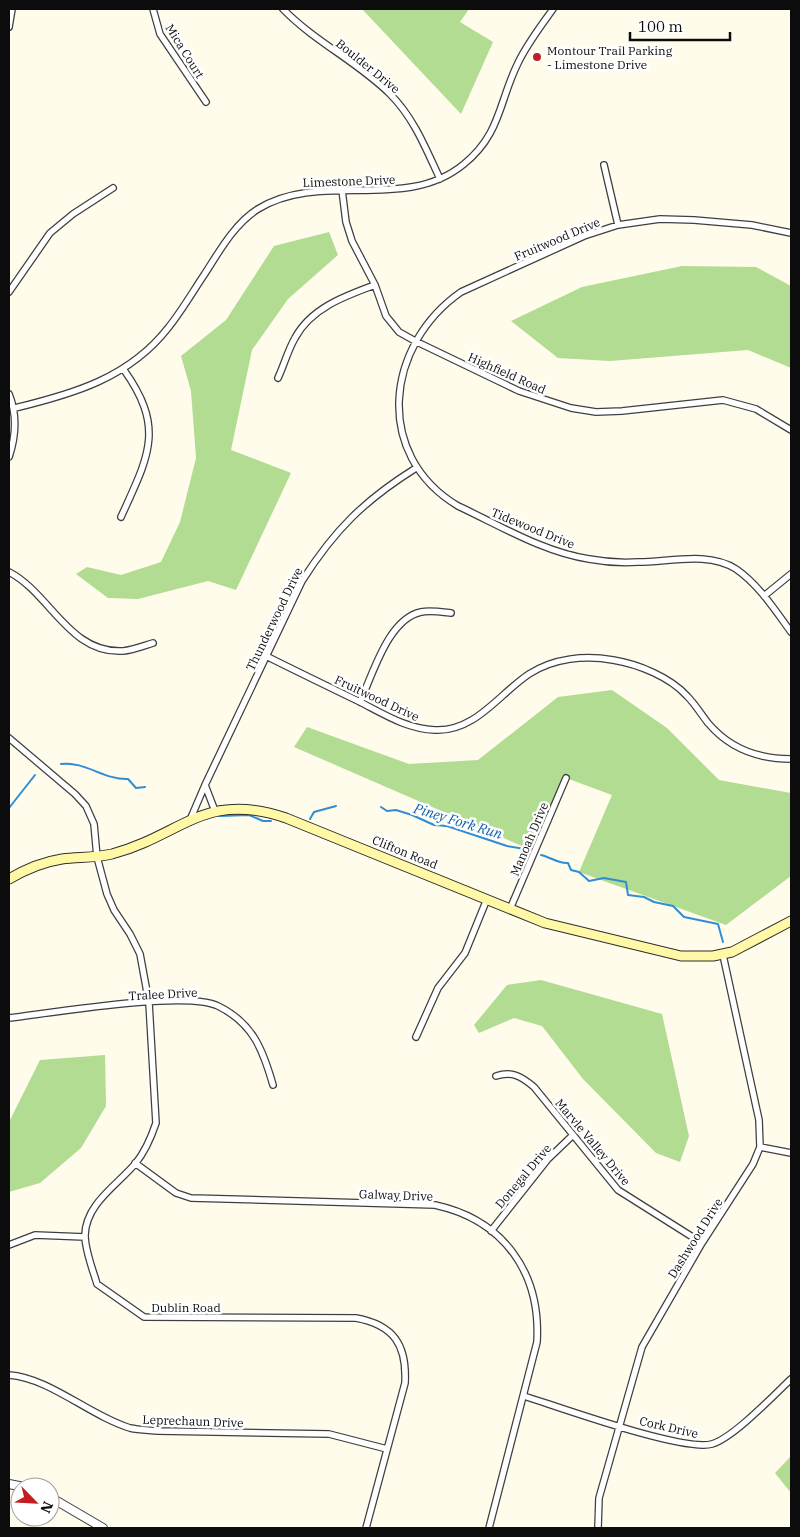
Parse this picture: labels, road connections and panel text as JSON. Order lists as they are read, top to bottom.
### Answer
{
  "streets": {
    "main road": ["Clifton Road"],
    "street": [
      "Mica Court",
      "Boulder Drive",
      "Limestone Drive",
      "Fruitwood Drive",
      "Highfield Road",
      "Tidewood Drive",
      "Thunderwood Drive",
      "Manoah Drive",
      "Tralee Drive",
      "Marvle Valley Drive",
      "Donegal Drive",
      "Galway Drive",
      "Dashwood Drive",
      "Dublin Road",
      "Leprechaun Drive",
      "Cork Drive"
    ]
  },
  "crossings": [
    ["Boulder Drive", "Limestone Drive"],
    ["Limestone Drive", "Highfield Road"],
    ["Fruitwood Drive", "Highfield Road"],
    ["Fruitwood Drive", "Tidewood Drive"],
    ["Fruitwood Drive", "Thunderwood Drive"],
    ["Highfield Road", "Tidewood Drive"],
    ["Tidewood Drive", "Thunderwood Drive"],
    ["Thunderwood Drive", "Clifton Road"],
    ["Manoah Drive", "Clifton Road"],
    ["Clifton Road", "Dashwood Drive"],
    ["Marvle Valley Drive", "Donegal Drive"],
    ["Marvle Valley Drive", "Dashwood Drive"],
    ["Donegal Drive", "Galway Drive"],
    ["Galway Drive", "Cork Drive"],
    ["Dashwood Drive", "Cork Drive"],
    ["Dublin Road", "Leprechaun Drive"]
  ],
  "water": ["Piney Fork Run"],
  "places": ["Montour Trail Parking - Limestone Drive"],
  "scale_bar": "100 m",
  "north": "bottom right"
}
